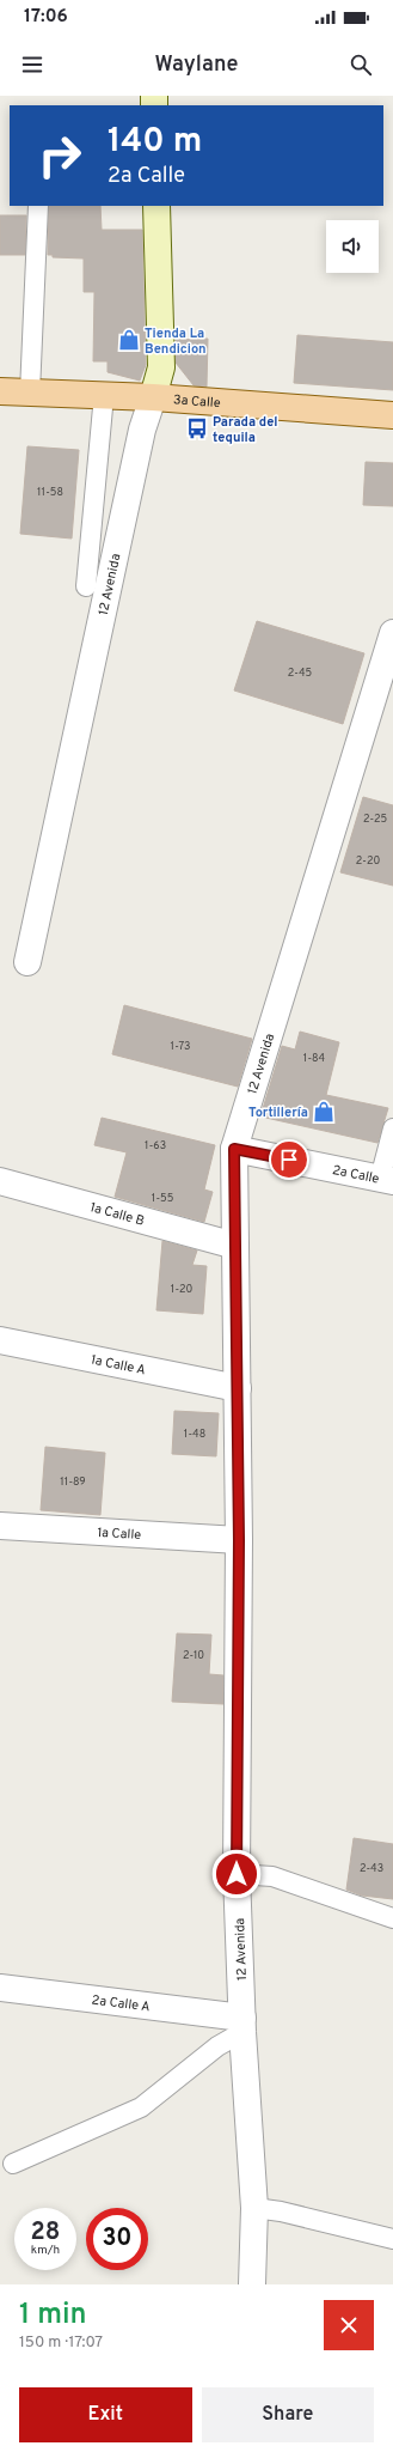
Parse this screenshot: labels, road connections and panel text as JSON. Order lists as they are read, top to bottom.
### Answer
{
  "streets": {
    "main road": ["3a Calle", "12 Avenida"],
    "street": [
      "2a Calle",
      "1a Calle B",
      "1a Calle A",
      "1a Calle",
      "2a Calle A"
    ]
  },
  "crossings": [
    ["3a Calle", "12 Avenida"],
    ["12 Avenida", "2a Calle"],
    ["12 Avenida", "1a Calle B"],
    ["12 Avenida", "1a Calle A"],
    ["12 Avenida", "1a Calle"],
    ["12 Avenida", "2a Calle A"]
  ],
  "places": {
    "shop": ["Tienda La Bendicion", "Tortillería"],
    "bus stop": ["Parada del tequila"]
  },
  "house_numbers": [
    "11-58",
    "2-45",
    "2-25",
    "2-20",
    "1-73",
    "1-84",
    "1-63",
    "1-55",
    "1-20",
    "1-48",
    "11-89",
    "2-10",
    "2-43"
  ],
  "page": {
    "status": "17:06",
    "header": "Waylane",
    "turn": ["140 m", "2a Calle"],
    "speed": "28 km/h",
    "limit": "30",
    "heading": ["1 min", "150 m · 17:07"],
    "buttons": ["Exit", "Share"]
  }
}
